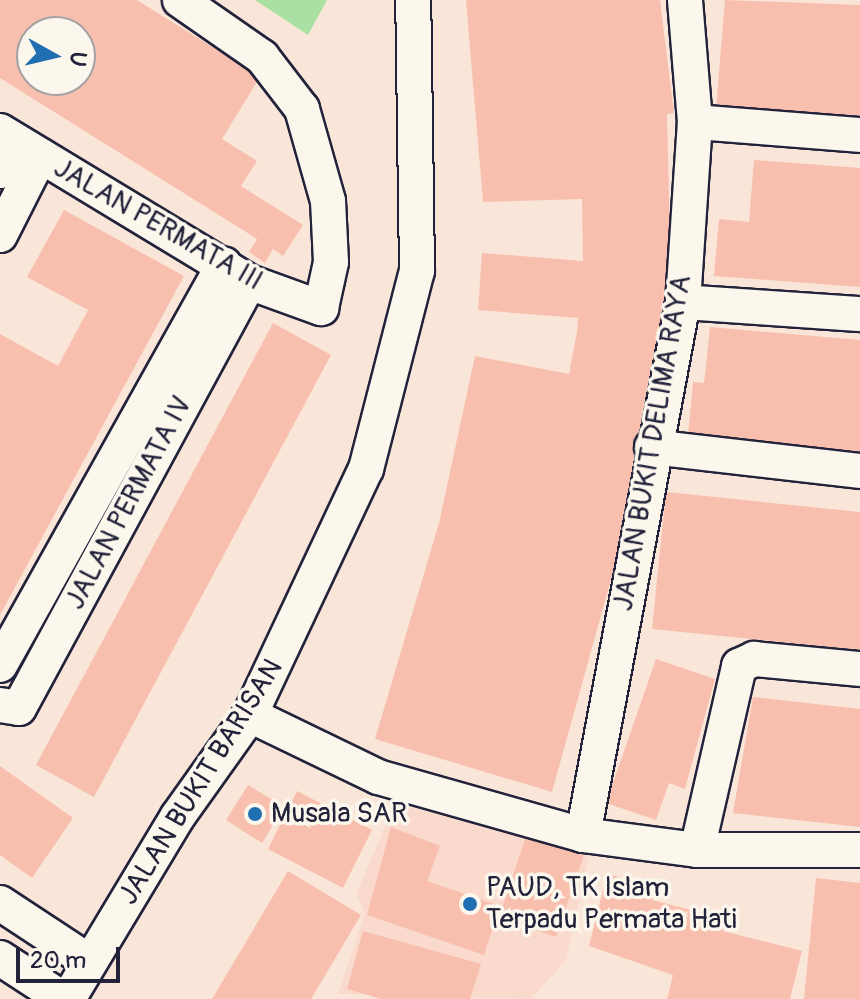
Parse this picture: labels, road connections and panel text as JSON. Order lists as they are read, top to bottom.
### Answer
{
  "streets": {
    "street": [
      "JALAN PERMATA III",
      "JALAN BUKIT DELIMA RAYA",
      "JALAN PERMATA IV",
      "JALAN BUKIT BARISAN"
    ]
  },
  "crossings": [
    ["JALAN PERMATA III", "JALAN PERMATA IV"]
  ],
  "places": ["Musala SAR", "PAUD, TK Islam Terpadu Permata Hati"],
  "scale_bar": "20 m",
  "north": "right"
}
